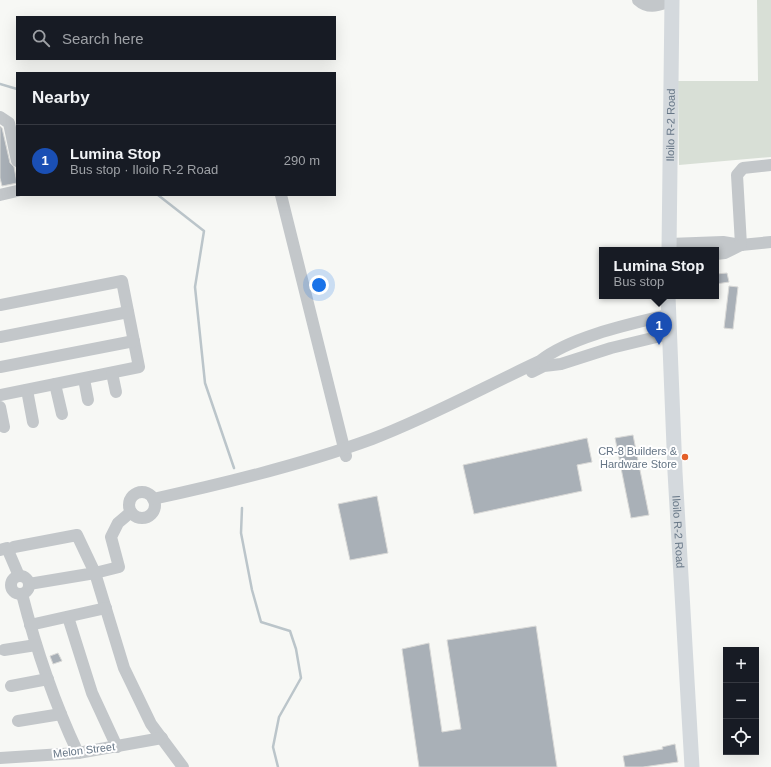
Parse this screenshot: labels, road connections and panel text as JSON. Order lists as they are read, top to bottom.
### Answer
{
  "streets": {
    "main road": ["Iloilo R-2 Road"],
    "street": ["Melon Street"]
  },
  "places": ["CR-8 Builders & Hardware Store"],
  "page": {
    "search": "Search here",
    "heading": "Nearby",
    "list": [
      {
        "mark": "1",
        "name": "Lumina Stop",
        "note": "Bus stop · Iloilo R-2 Road",
        "value": "290 m"
      }
    ],
    "popup": ["Lumina Stop", "Bus stop"],
    "pins": "1",
    "map_buttons": ["+", "−"]
  }
}
